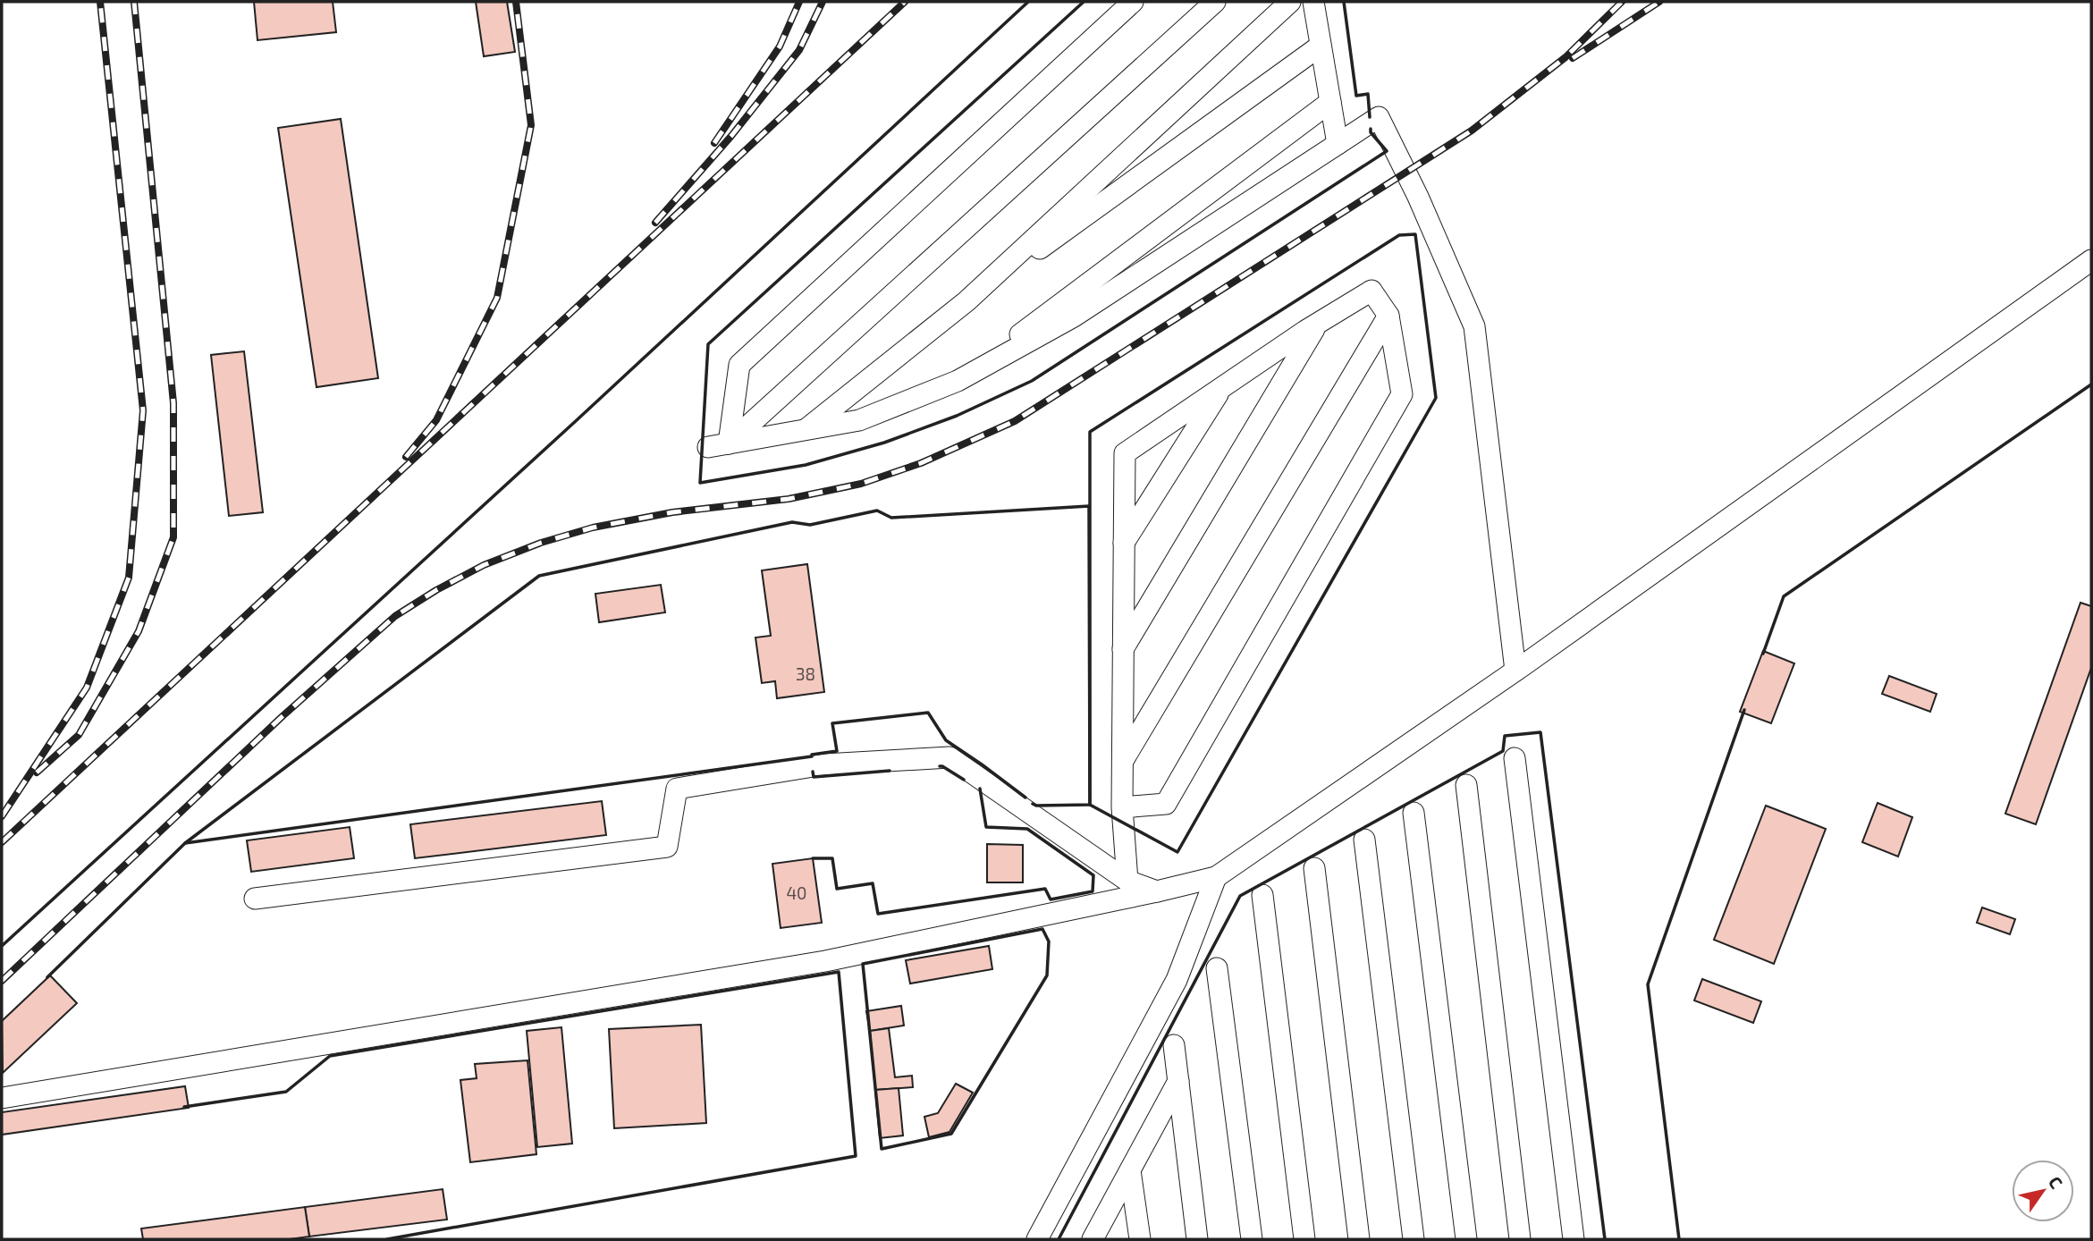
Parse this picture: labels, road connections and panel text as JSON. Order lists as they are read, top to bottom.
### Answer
{
  "house_numbers": ["38", "40"],
  "north": "top right"
}
